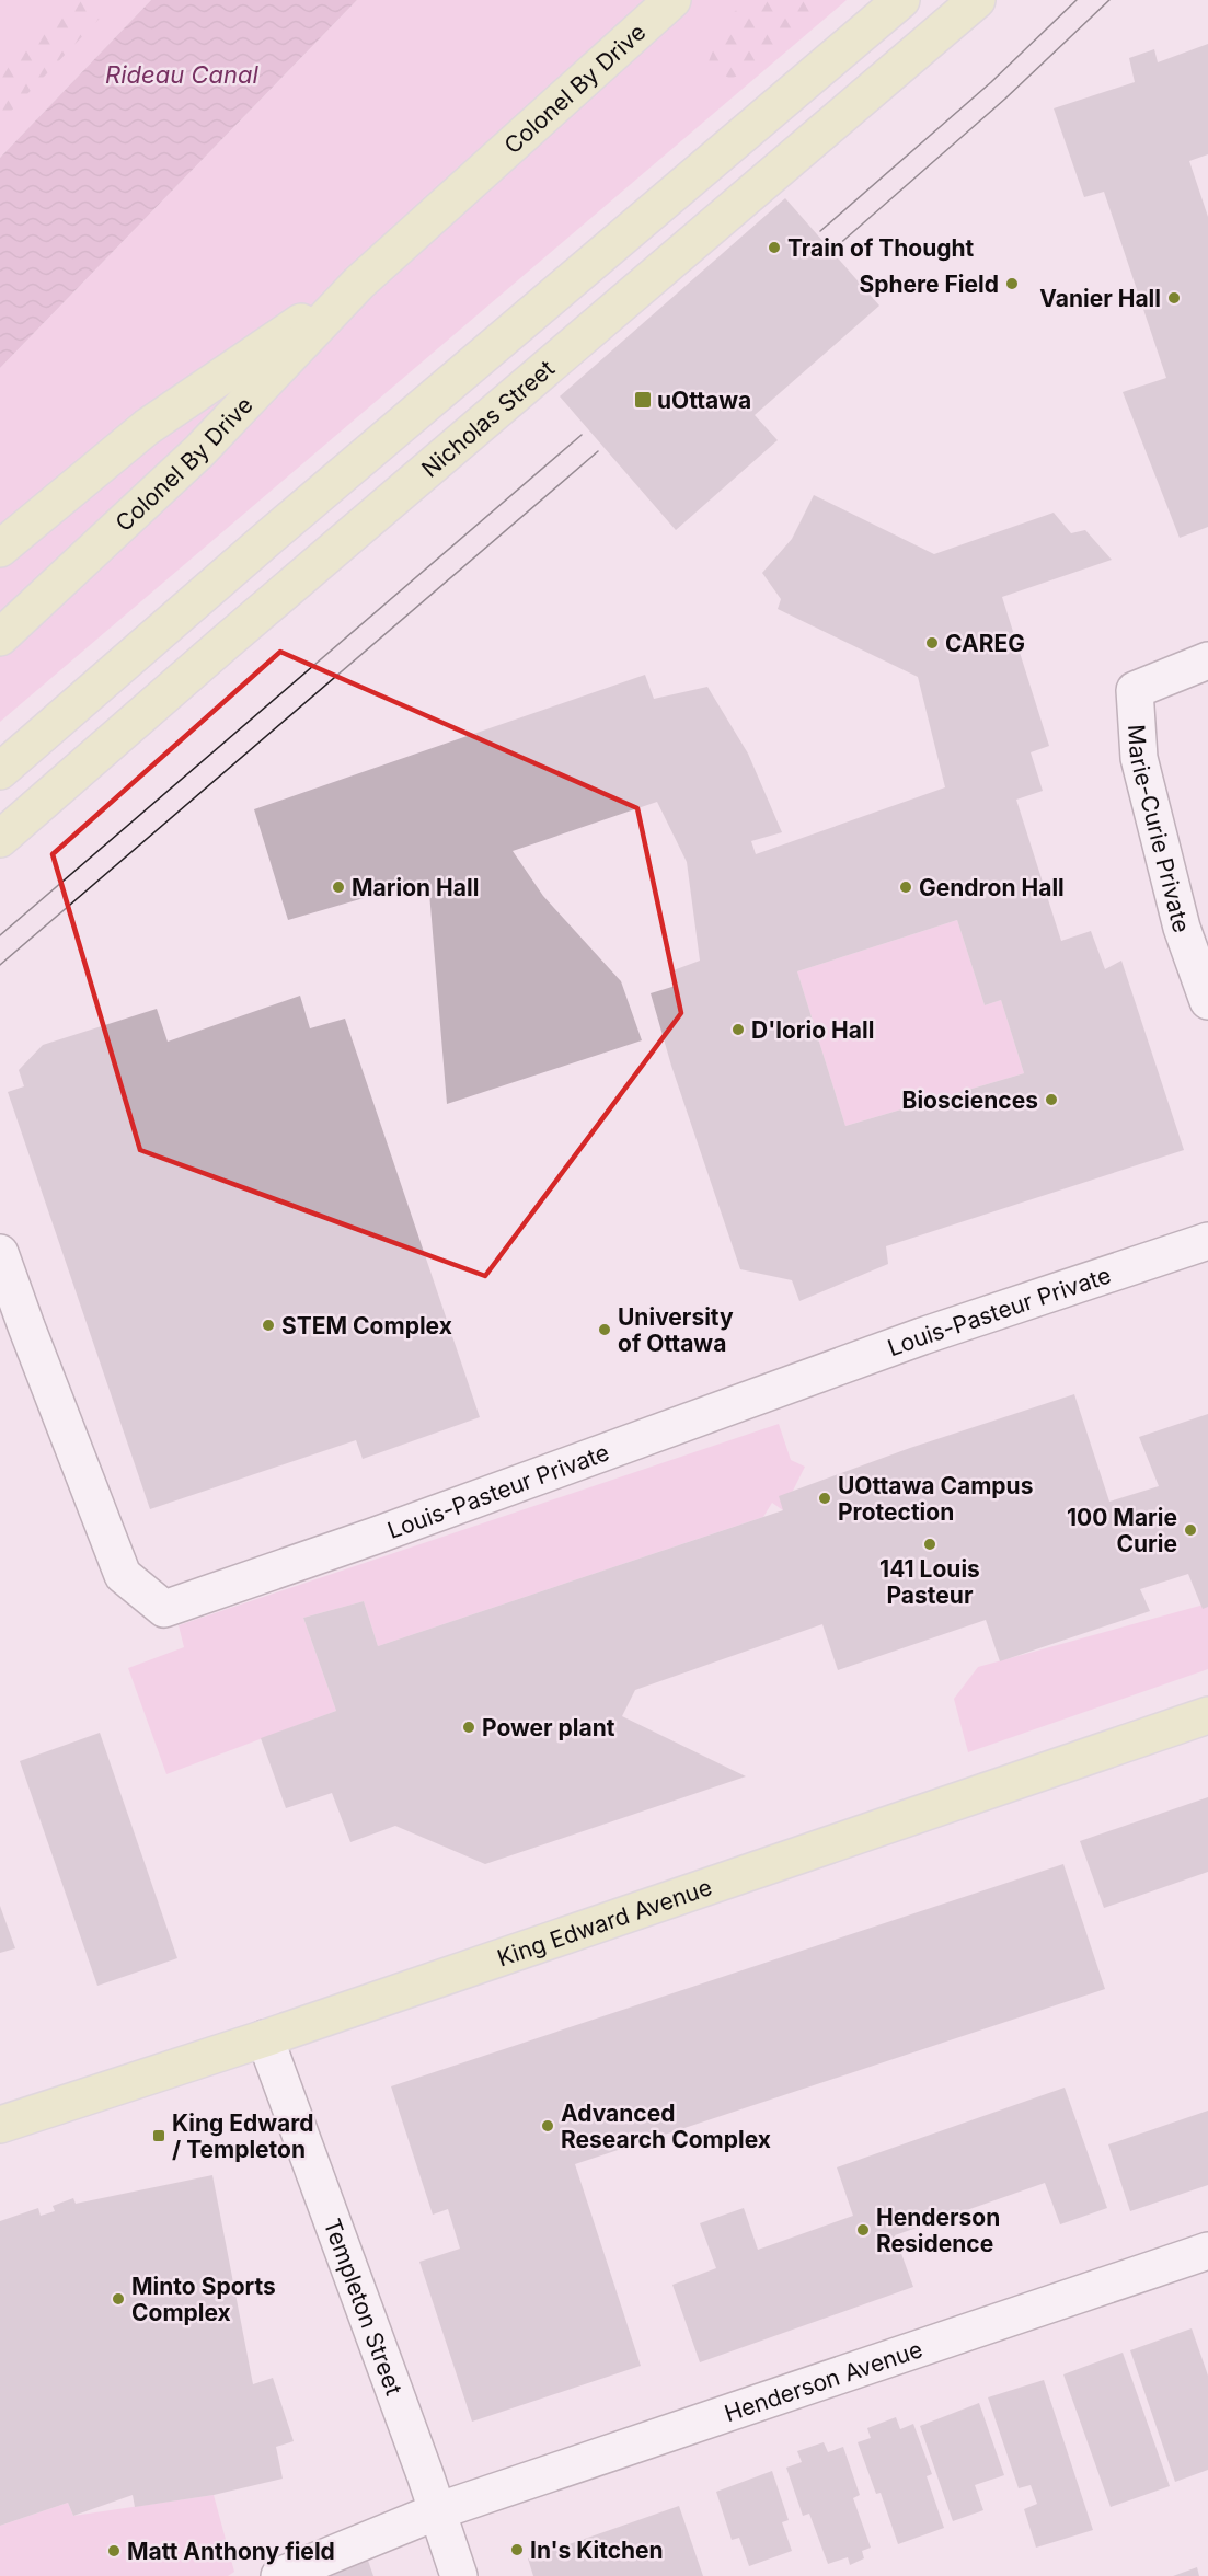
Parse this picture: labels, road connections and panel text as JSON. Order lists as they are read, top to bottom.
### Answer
{
  "streets": {
    "main road": ["Colonel By Drive", "Nicholas Street", "King Edward Avenue"],
    "street": [
      "Marie-Curie Private",
      "Louis-Pasteur Private",
      "Templeton Street",
      "Henderson Avenue"
    ]
  },
  "crossings": [
    ["King Edward Avenue", "Templeton Street"],
    ["Templeton Street", "Henderson Avenue"]
  ],
  "water": ["Rideau Canal"],
  "places": {
    "other": [
      "Train of Thought",
      "Sphere Field",
      "Vanier Hall",
      "CAREG",
      "Marion Hall",
      "Gendron Hall",
      "D'lorio Hall",
      "Biosciences",
      "STEM Complex",
      "University of Ottawa",
      "UOttawa Campus Protection",
      "100 Marie Curie",
      "141 Louis Pasteur",
      "Power plant",
      "Advanced Research Complex",
      "Henderson Residence",
      "Minto Sports Complex",
      "In's Kitchen",
      "Matt Anthony field"
    ],
    "transit": ["uOttawa", "King Edward / Templeton"]
  }
}
